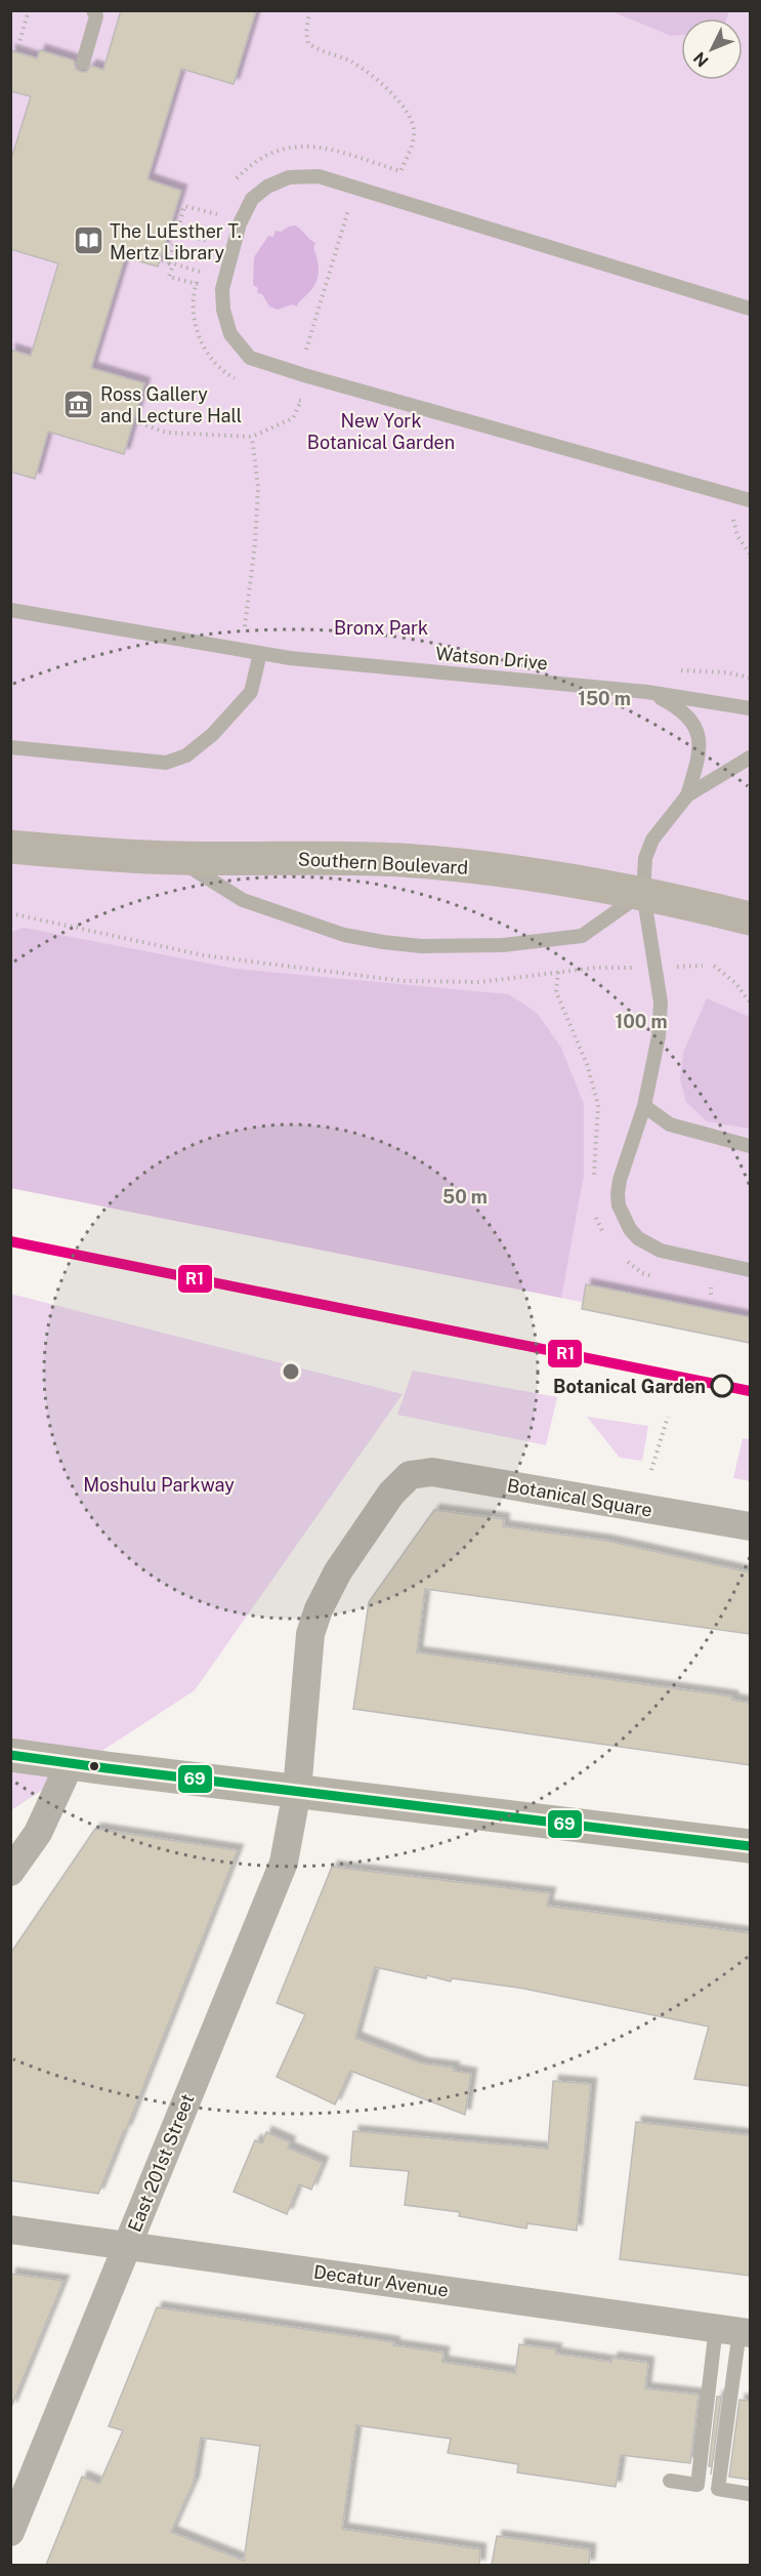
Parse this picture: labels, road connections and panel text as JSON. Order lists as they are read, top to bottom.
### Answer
{
  "streets": {
    "main road": ["Southern Boulevard"],
    "street": ["Botanical Square", "East 201st Street", "Decatur Avenue"],
    "lane": ["Watson Drive"]
  },
  "crossings": [
    ["Botanical Square", "East 201st Street"],
    ["East 201st Street", "Decatur Avenue"]
  ],
  "parks": ["New York Botanical Garden", "Bronx Park", "Moshulu Parkway"],
  "places": {
    "library": ["The LuEsther T. Mertz Library"],
    "museum": ["Ross Gallery and Lecture Hall"],
    "other": ["Botanical Garden"]
  },
  "lines": ["transit line R1", "transit line 69"],
  "north": "bottom left",
  "rings": ["150 m", "100 m", "50 m"]
}
